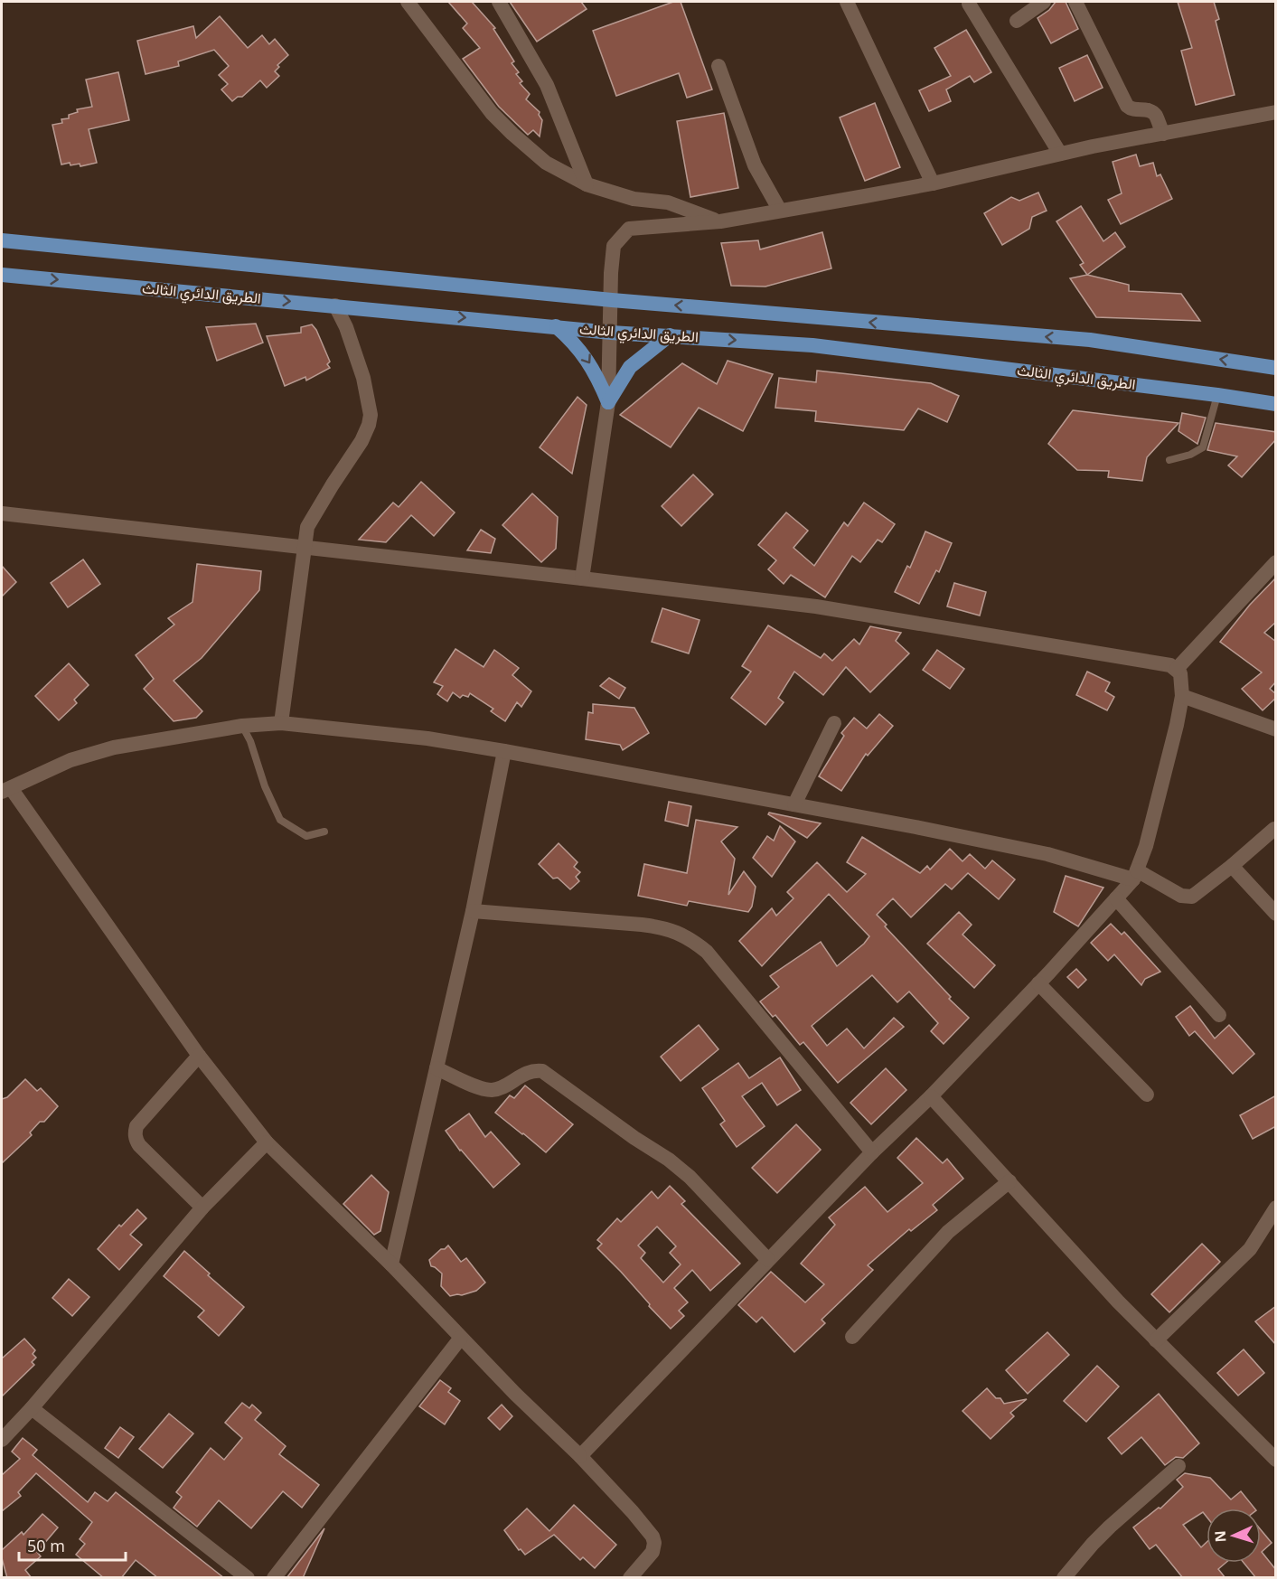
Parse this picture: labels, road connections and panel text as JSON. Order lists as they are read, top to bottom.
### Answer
{
  "streets": {
    "main road": ["الطريق الدائري الثالث"]
  },
  "scale_bar": "50 m",
  "north": "left"
}
